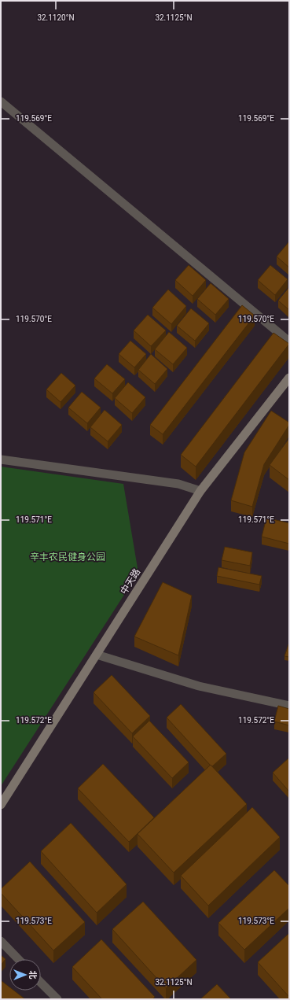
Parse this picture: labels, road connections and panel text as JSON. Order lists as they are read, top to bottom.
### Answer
{
  "streets": {
    "main road": ["中天路"]
  },
  "parks": ["辛丰农民健身公园"],
  "north": "right",
  "coordinates": [
    "32.1120°N",
    "32.1125°N",
    "119.569°E",
    "119.570°E",
    "119.571°E",
    "119.572°E",
    "119.573°E"
  ]
}
